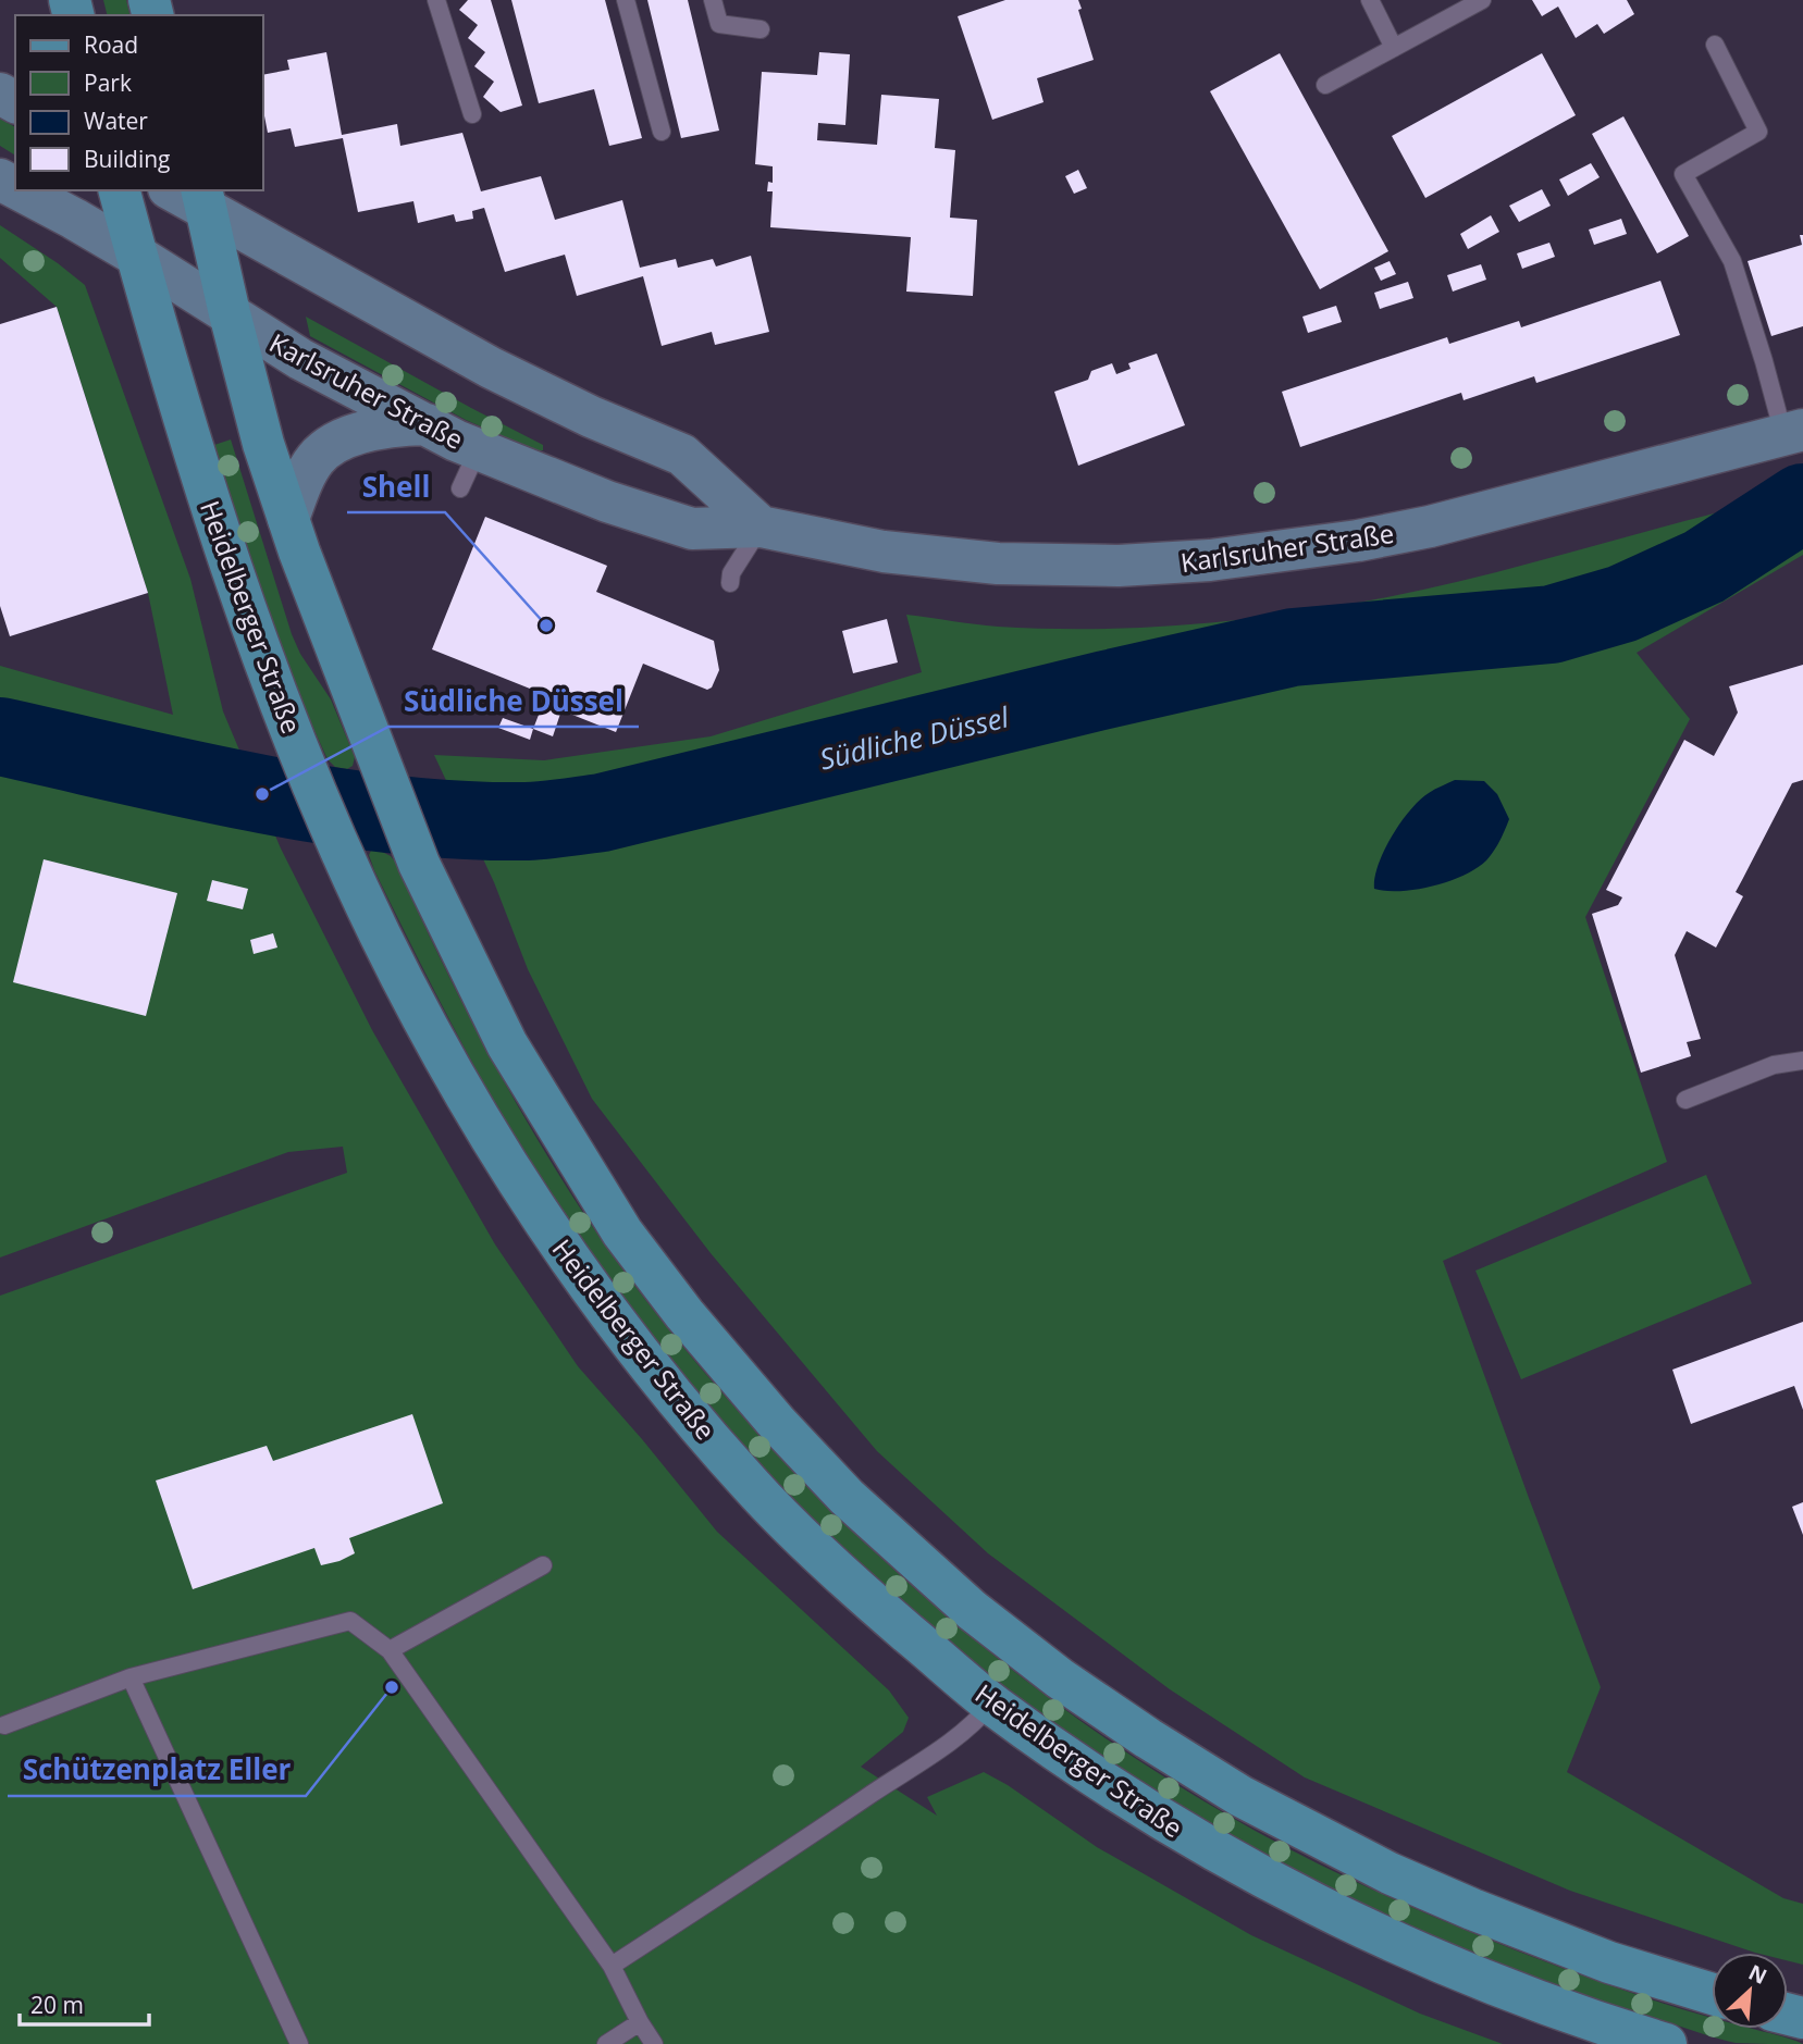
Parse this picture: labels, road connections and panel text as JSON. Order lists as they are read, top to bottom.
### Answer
{
  "streets": {
    "main road": ["Karlsruher Straße", "Heidelberger Straße"]
  },
  "crossings": [
    ["Karlsruher Straße", "Heidelberger Straße"]
  ],
  "water": ["Südliche Düssel"],
  "places": ["Shell", "Südliche Düssel", "Schützenplatz Eller"],
  "legend": [
    "Road",
    "Park",
    "Water",
    "Building"
  ],
  "scale_bar": "20 m",
  "north": "top right"
}
